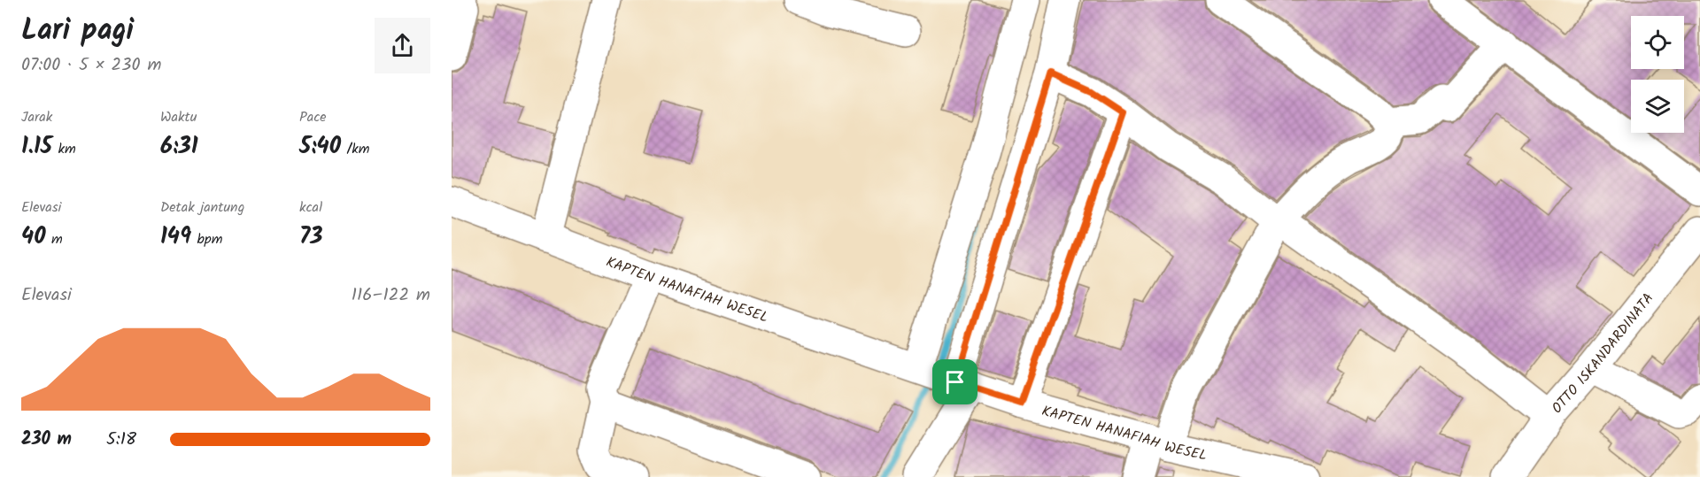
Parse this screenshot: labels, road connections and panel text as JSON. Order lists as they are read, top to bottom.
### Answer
{
  "streets": {
    "street": ["KAPTEN HANAFIAH WESEL", "OTTO ISKANDARDINATA"]
  },
  "page": {
    "heading": ["Lari pagi", "07:00 · 5 × 230 m"],
    "stats": [
      ["Jarak", "1.15 km"],
      ["Waktu", "6:31"],
      ["Pace", "5:40 /km"],
      ["Elevasi", "40 m"],
      ["Detak jantung", "149 bpm"],
      ["kcal", "73"]
    ],
    "chart": ["Elevasi", "116–122 m"],
    "list": [
      {
        "name": "230 m",
        "note": "5:18"
      }
    ]
  }
}
